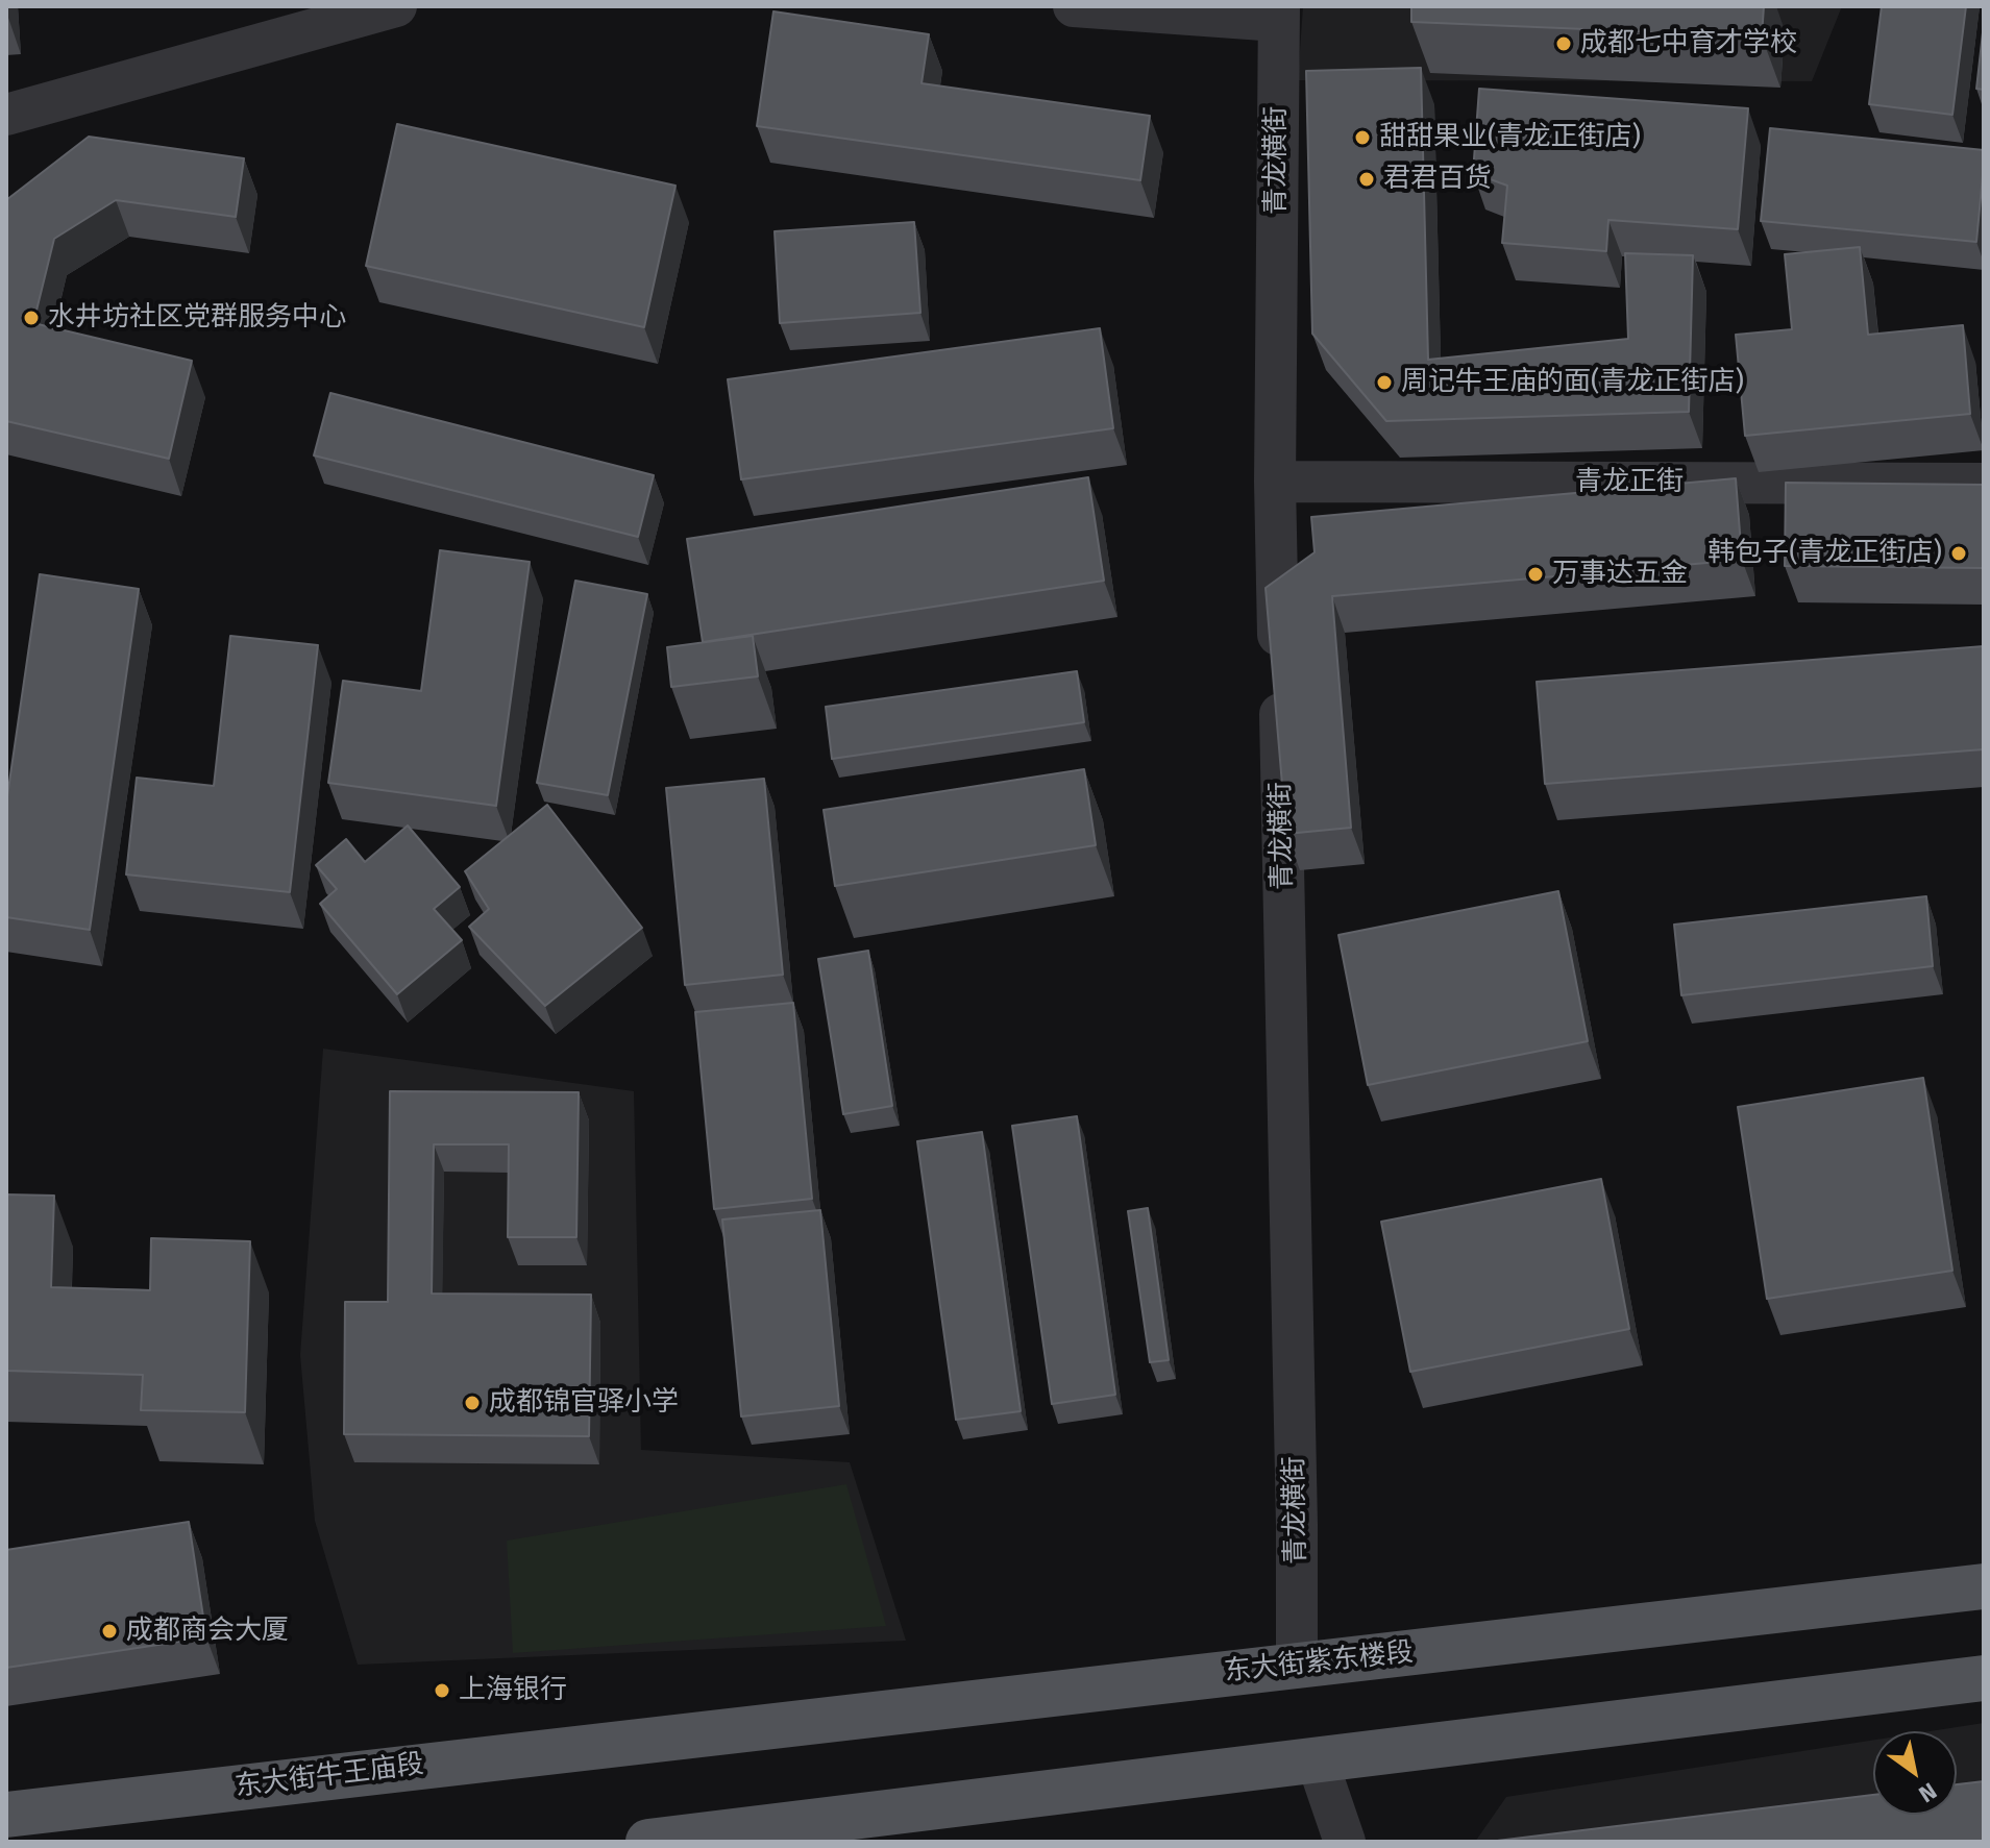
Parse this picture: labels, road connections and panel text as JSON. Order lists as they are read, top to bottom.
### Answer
{
  "streets": {
    "main road": ["东大街紫东楼段", "东大街牛王庙段"],
    "street": ["青龙横街", "青龙正街"]
  },
  "crossings": [
    ["青龙横街", "青龙正街"],
    ["青龙横街", "东大街紫东楼段"],
    ["东大街紫东楼段", "东大街牛王庙段"]
  ],
  "places": [
    "成都七中育才学校",
    "甜甜果业(青龙正街店)",
    "君君百货",
    "水井坊社区党群服务中心",
    "周记牛王庙的面(青龙正街店)",
    "韩包子(青龙正街店)",
    "万事达五金",
    "成都锦官驿小学",
    "成都商会大厦",
    "上海银行"
  ],
  "north": "bottom right"
}
